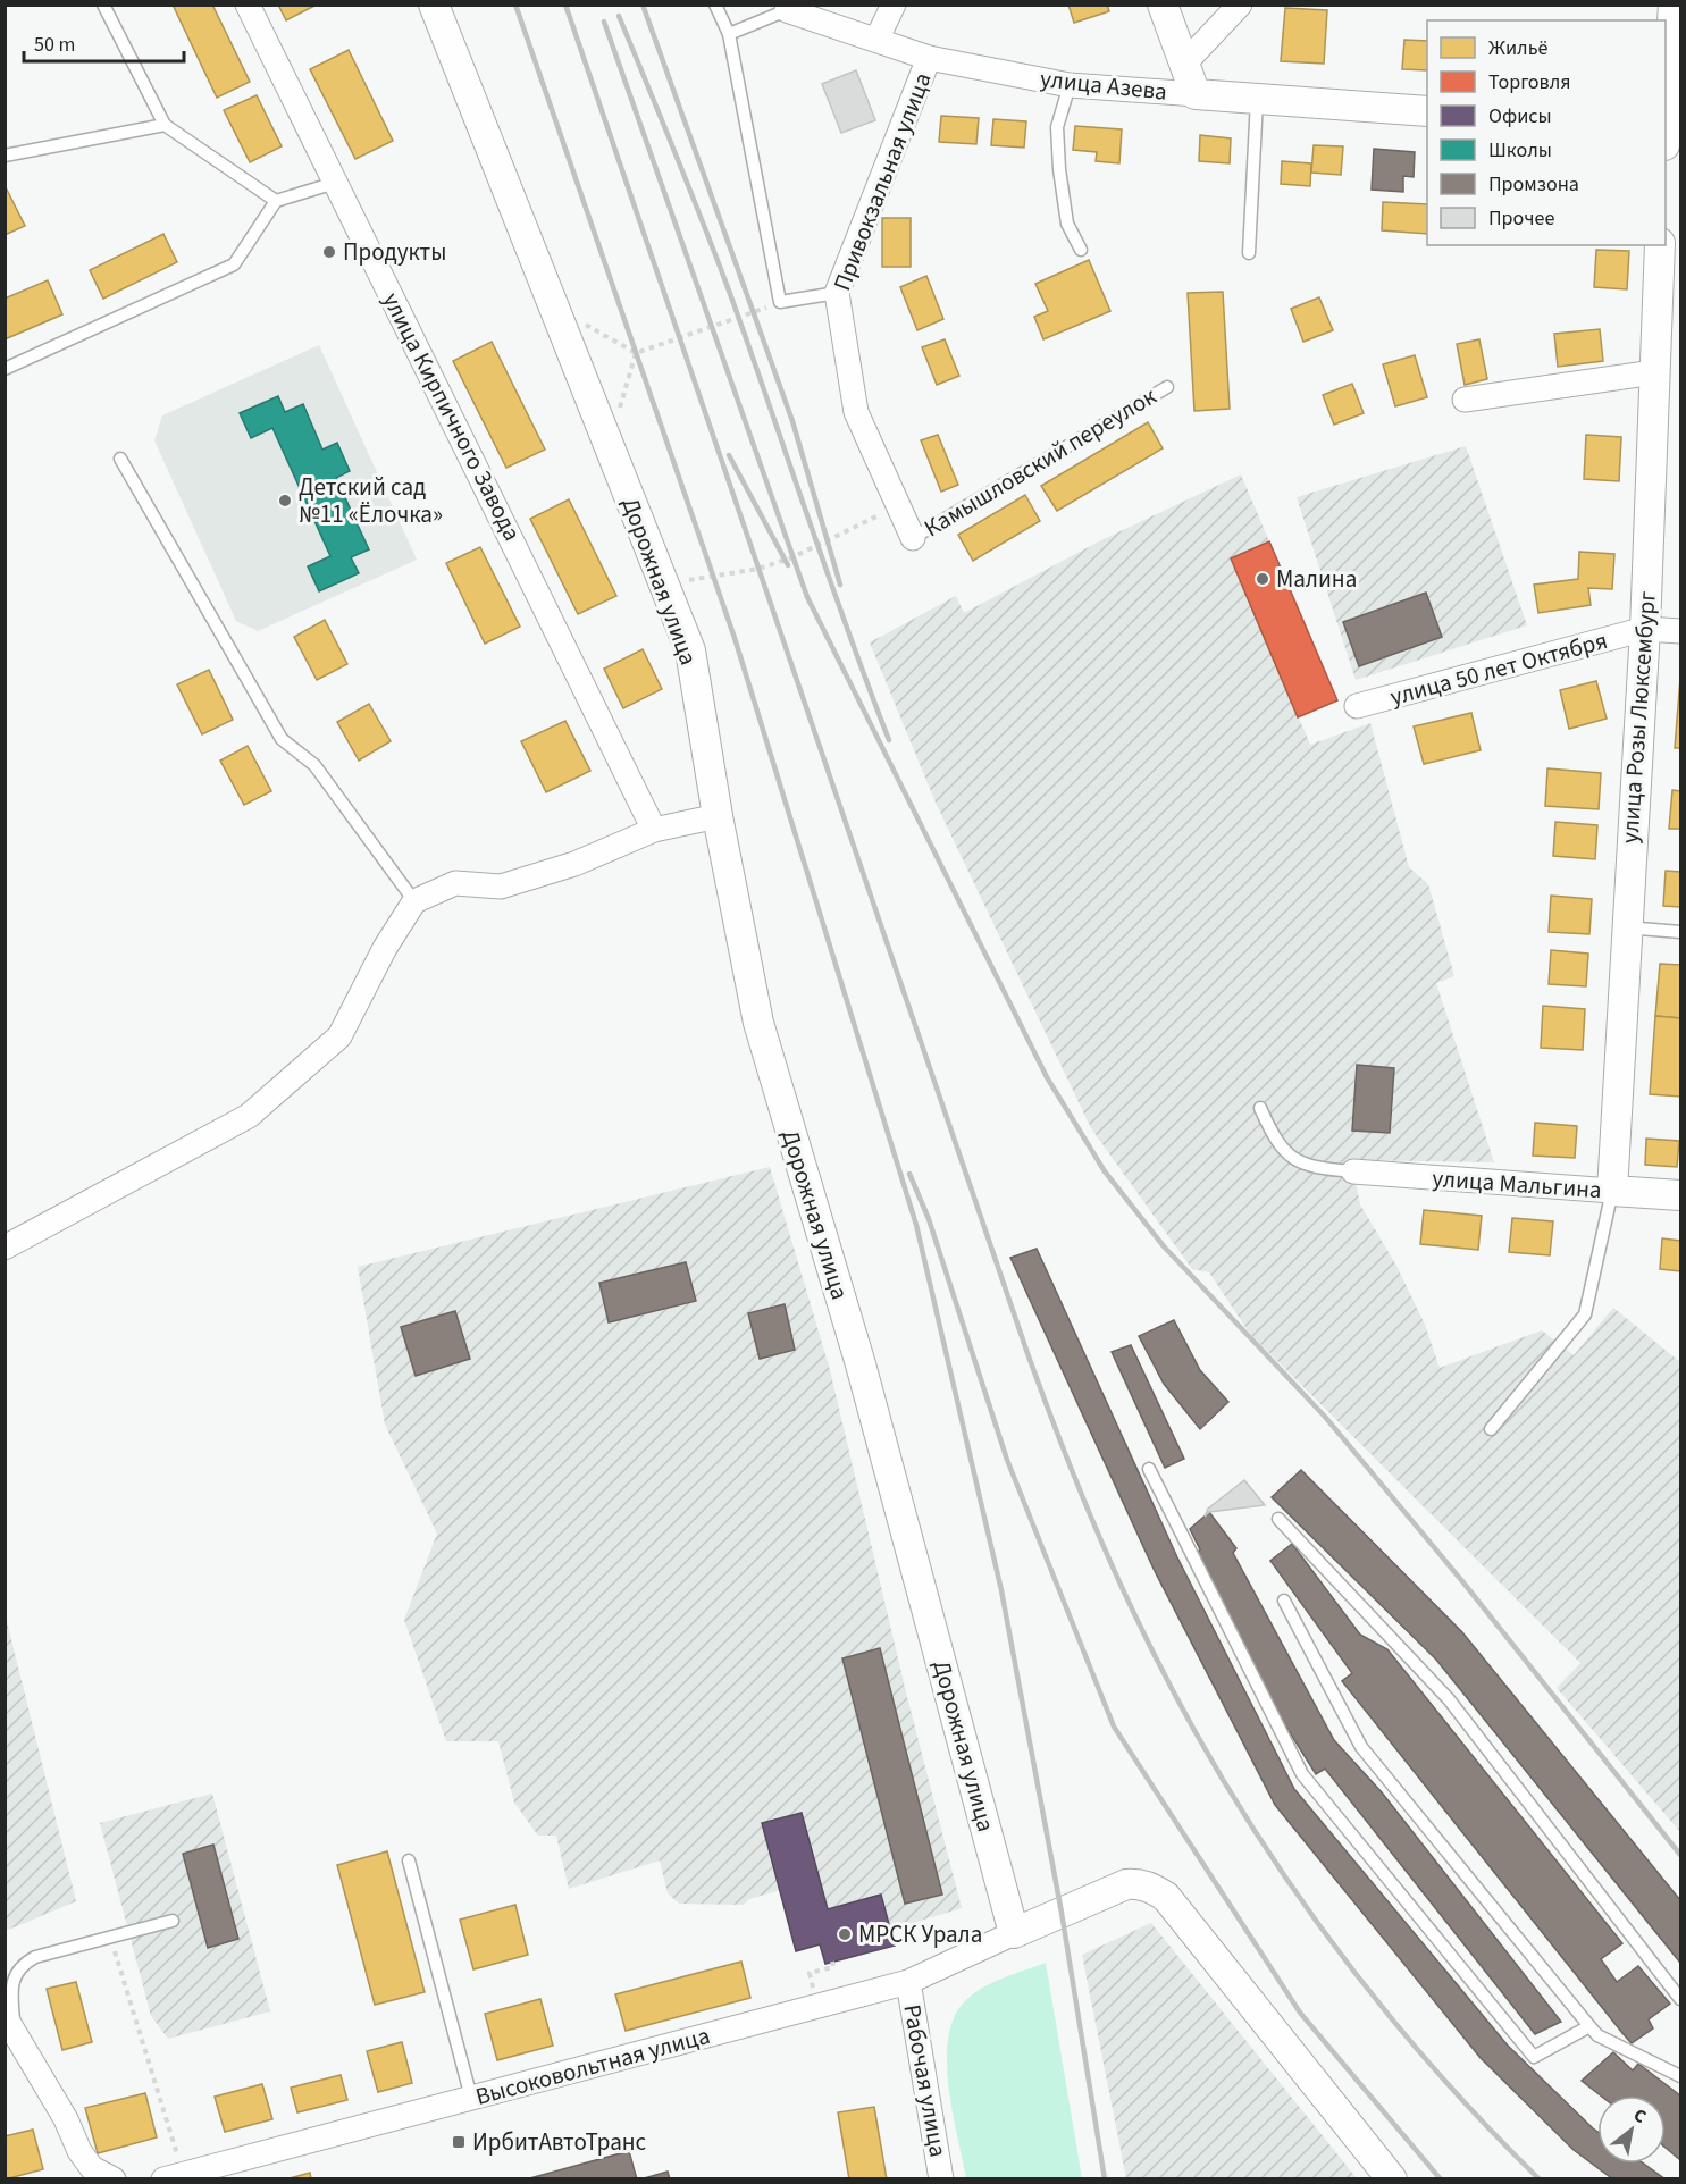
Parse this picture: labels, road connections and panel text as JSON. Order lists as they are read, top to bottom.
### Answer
{
  "streets": {
    "street": [
      "улица Азева",
      "Привокзальная улица",
      "улица Кирпичного Завода",
      "Дорожная улица",
      "улица 50 лет Октября",
      "улица Розы Люксембург",
      "улица Мальгина",
      "Высоковольтная улица",
      "Рабочая улица"
    ],
    "lane": ["Камышловский переулок"]
  },
  "crossings": [
    ["улица Азева", "Привокзальная улица"],
    ["Привокзальная улица", "Камышловский переулок"],
    ["Дорожная улица", "Высоковольтная улица"],
    ["улица 50 лет Октября", "улица Розы Люксембург"],
    ["улица Розы Люксембург", "улица Мальгина"],
    ["Высоковольтная улица", "Рабочая улица"]
  ],
  "places": {
    "other": [
      "Продукты",
      "Детский сад №11 «Ёлочка»",
      "Малина",
      "МРСК Урала"
    ],
    "transit": ["ИрбитАвтоТранс"]
  },
  "legend": [
    "Жильё",
    "Торговля",
    "Офисы",
    "Школы",
    "Промзона",
    "Прочее"
  ],
  "scale_bar": "50 m",
  "north": "top right"
}
